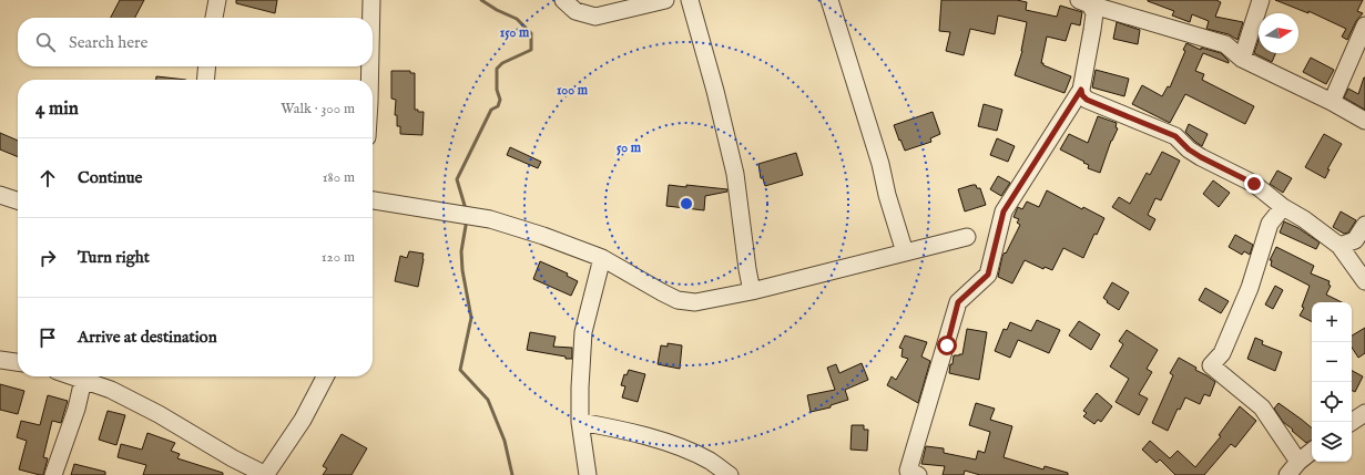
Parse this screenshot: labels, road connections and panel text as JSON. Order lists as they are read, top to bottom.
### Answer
{
  "north": "right",
  "page": {
    "search": "Search here",
    "heading": ["4 min", "Walk · 300 m"],
    "list": [
      ["Continue", "180 m"],
      ["Turn right", "120 m"],
      "Arrive at destination"
    ],
    "map_buttons": ["+", "−"]
  },
  "rings": ["150 m", "100 m", "50 m"]
}
